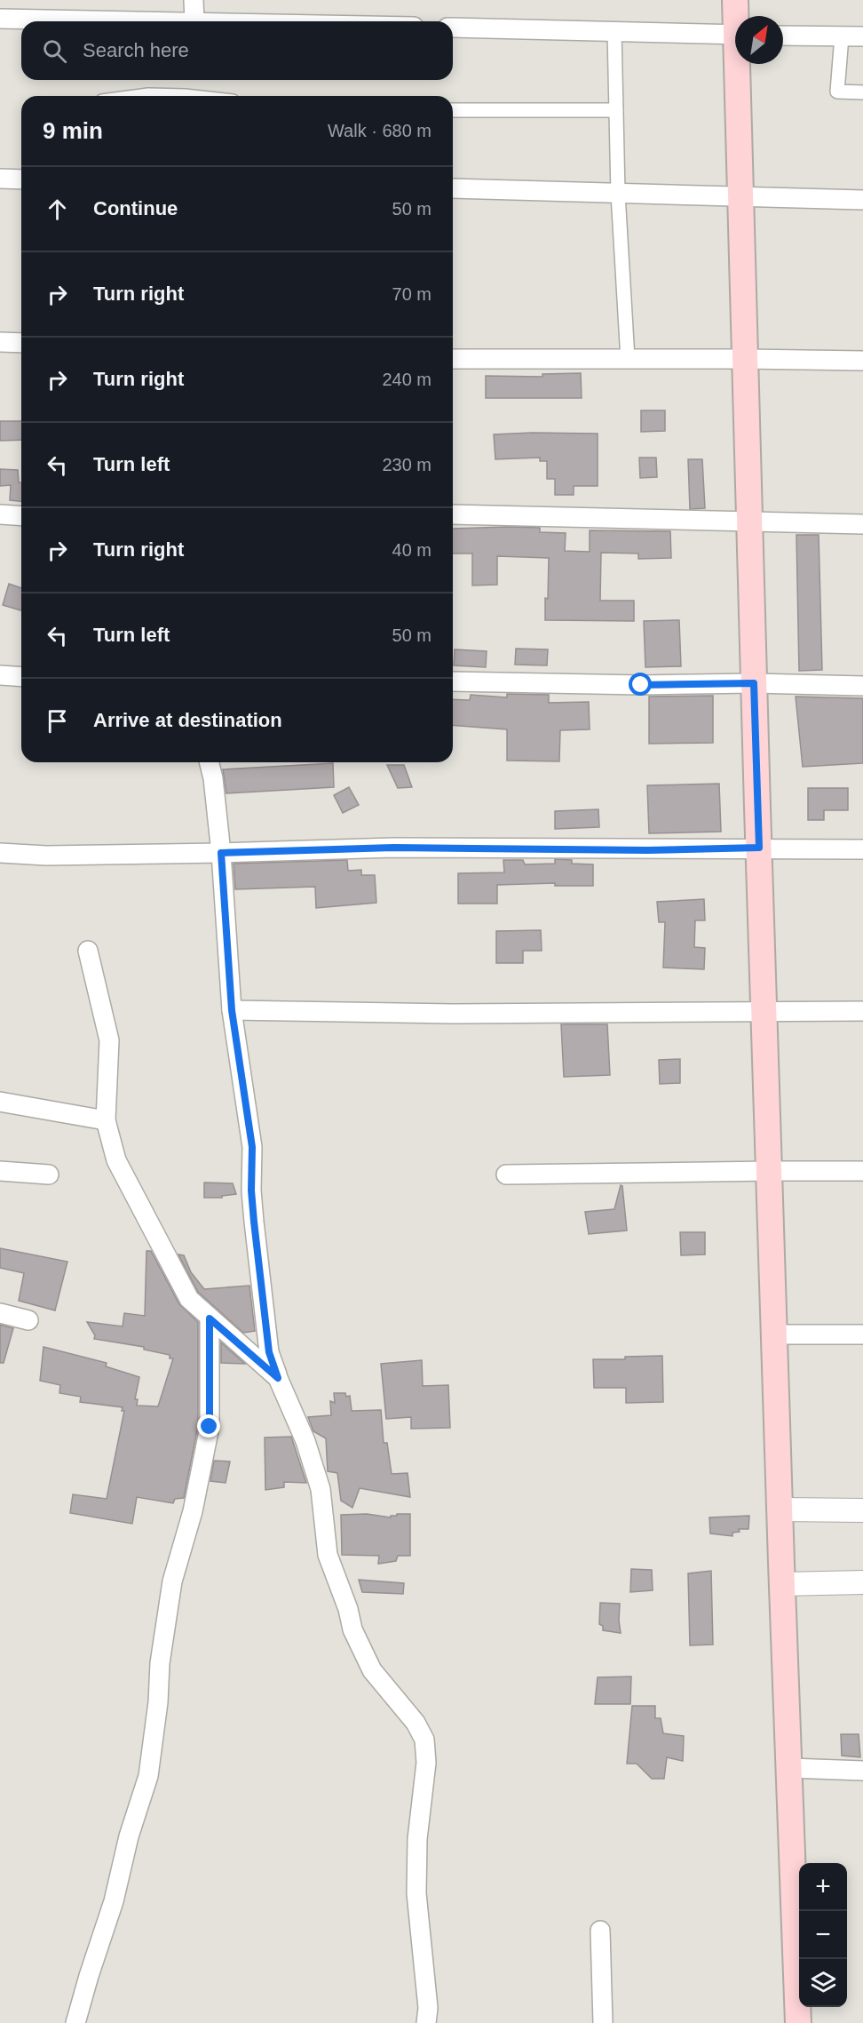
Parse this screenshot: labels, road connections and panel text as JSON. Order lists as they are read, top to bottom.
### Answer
{
  "north": "top right",
  "page": {
    "search": "Search here",
    "heading": ["9 min", "Walk · 680 m"],
    "list": [
      ["Continue", "50 m"],
      ["Turn right", "70 m"],
      ["Turn right", "240 m"],
      ["Turn left", "230 m"],
      ["Turn right", "40 m"],
      ["Turn left", "50 m"],
      "Arrive at destination"
    ],
    "map_buttons": ["+", "−"]
  }
}
